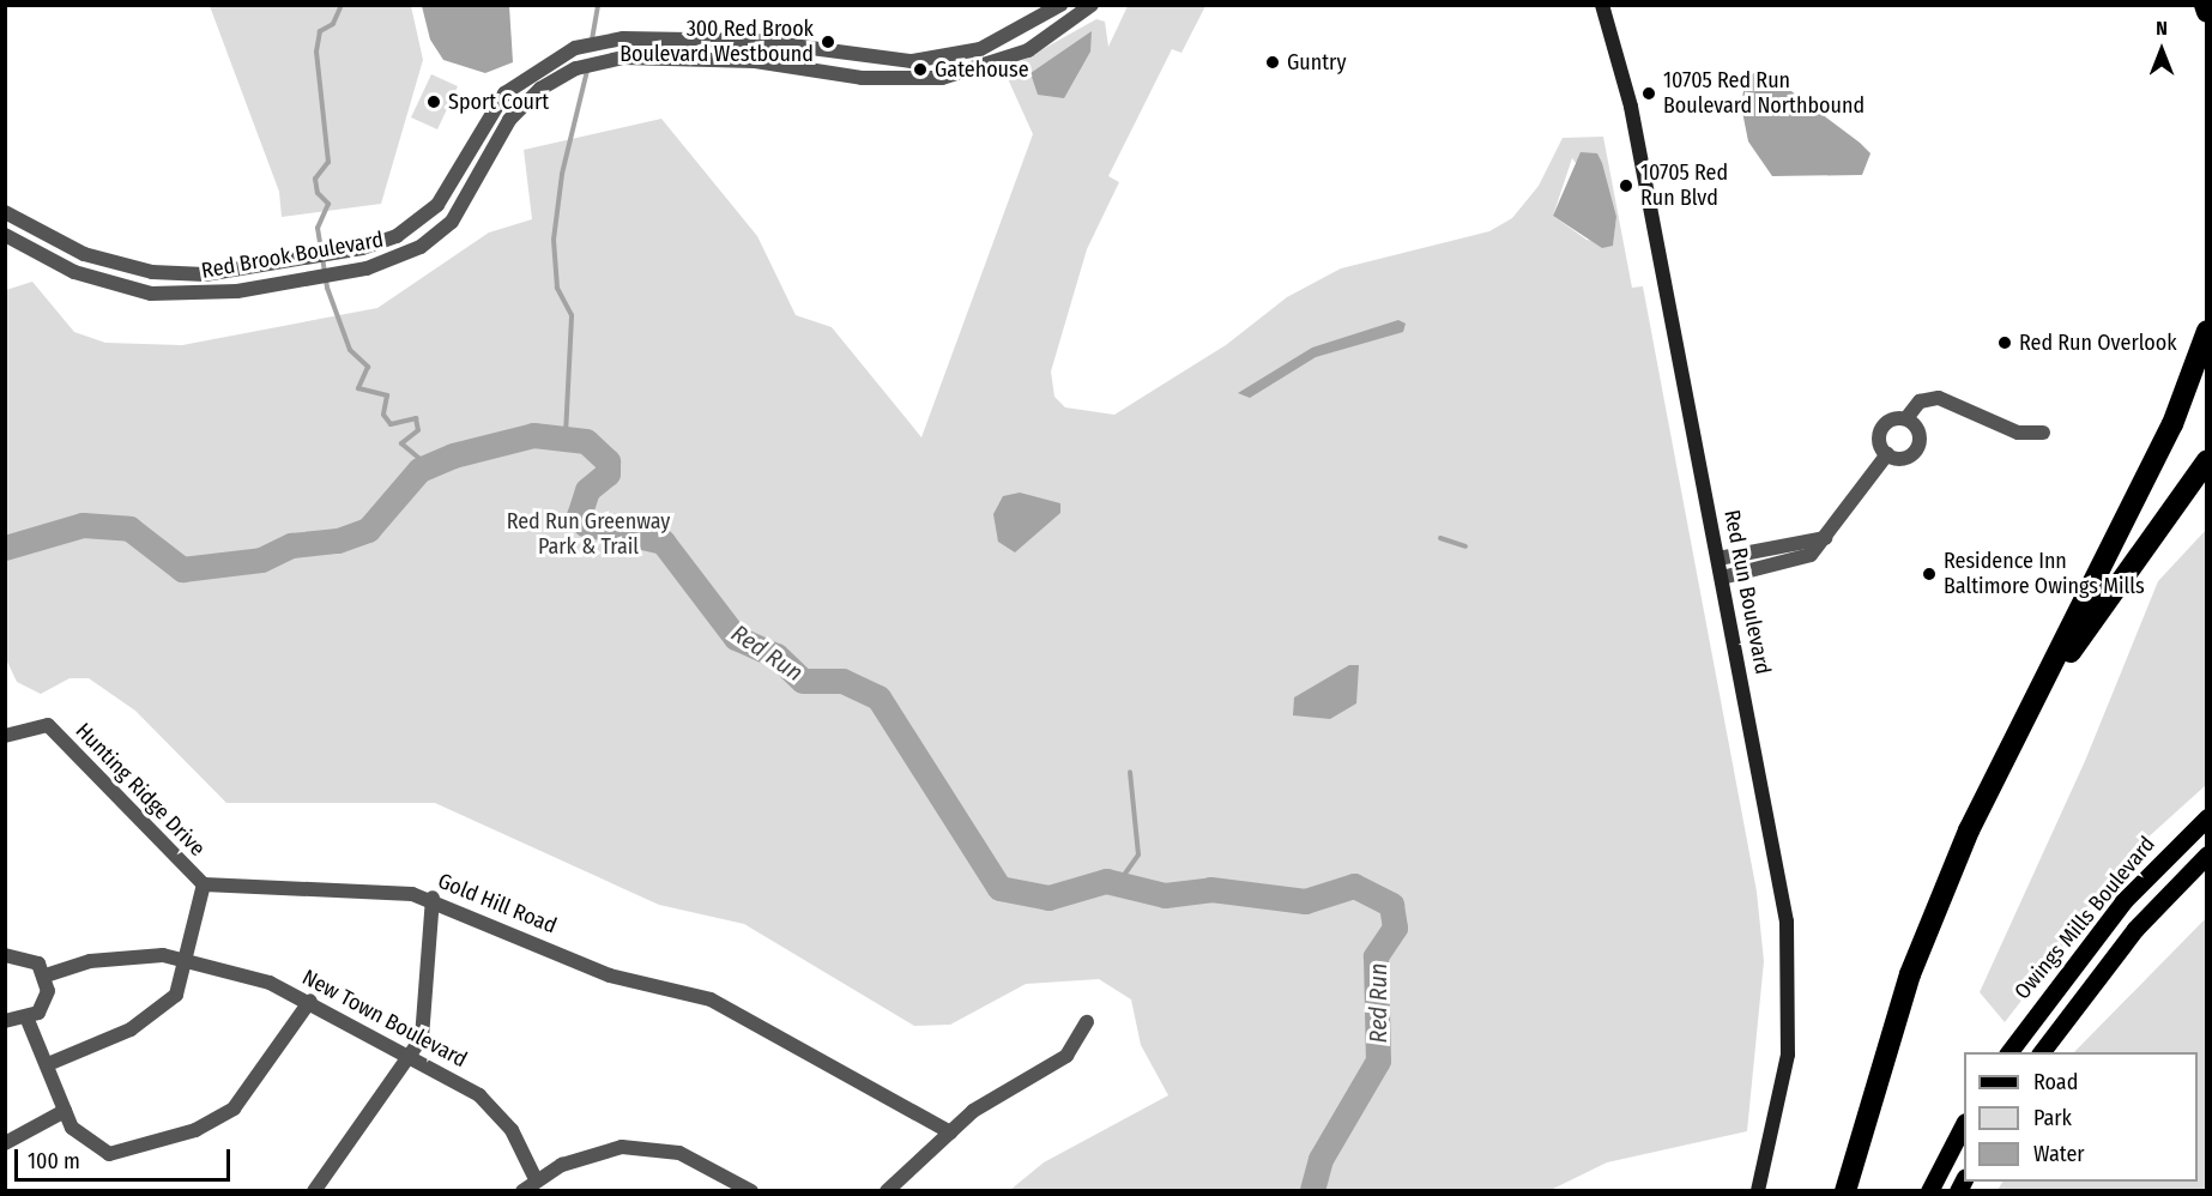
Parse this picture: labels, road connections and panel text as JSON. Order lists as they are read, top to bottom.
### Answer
{
  "streets": {
    "main road": ["Red Run Boulevard", "Owings Mills Boulevard"],
    "street": [
      "Red Brook Boulevard",
      "Hunting Ridge Drive",
      "Gold Hill Road",
      "New Town Boulevard"
    ]
  },
  "crossings": [
    ["Hunting Ridge Drive", "Gold Hill Road"]
  ],
  "water": ["Red Run"],
  "parks": ["Red Run Greenway Park & Trail"],
  "places": [
    "300 Red Brook Boulevard Westbound",
    "Guntry",
    "Gatehouse",
    "10705 Red Run Boulevard Northbound",
    "Sport Court",
    "10705 Red Run Blvd",
    "Red Run Overlook",
    "Residence Inn Baltimore Owings Mills"
  ],
  "legend": ["Road", "Park", "Water"],
  "scale_bar": "100 m",
  "north": "top"
}
